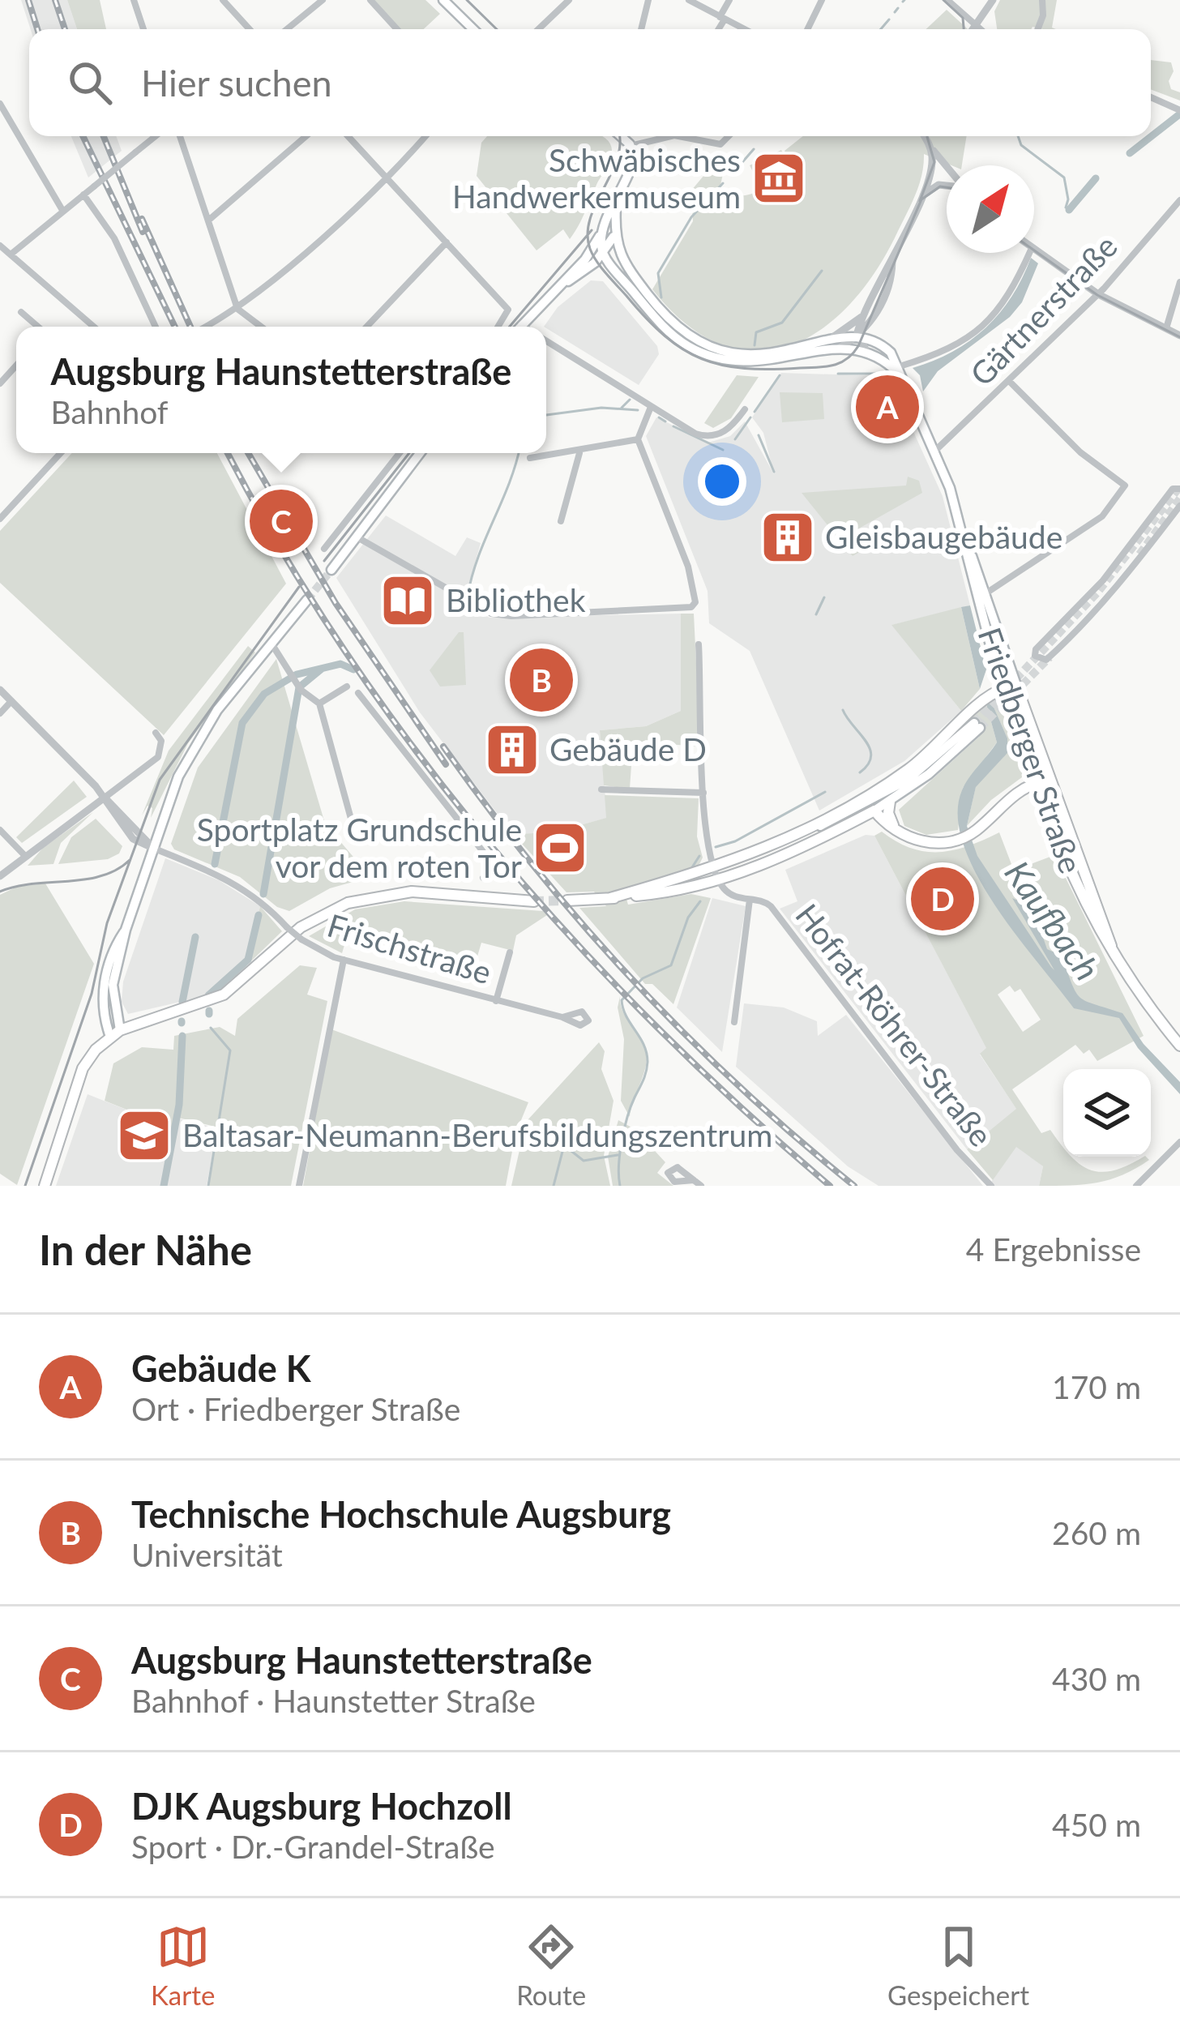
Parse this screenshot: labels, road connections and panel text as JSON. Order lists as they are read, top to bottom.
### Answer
{
  "streets": {
    "main road": ["Friedberger Straße"],
    "street": ["Gärtnerstraße", "Frischstraße", "Hofrat-Röhrer-Straße"]
  },
  "crossings": [
    ["Gärtnerstraße", "Friedberger Straße"]
  ],
  "water": ["Kaufbach"],
  "places": {
    "museum": ["Schwäbisches Handwerkermuseum"],
    "building": ["Gleisbaugebäude", "Gebäude D"],
    "library": ["Bibliothek"],
    "sports": ["Sportplatz Grundschule vor dem roten Tor"],
    "school or university": ["Baltasar-Neumann-Berufsbildungszentrum"]
  },
  "north": "top right",
  "page": {
    "search": "Hier suchen",
    "popup": ["Augsburg Haunstetterstraße", "Bahnhof"],
    "pins": [
      "A",
      "C",
      "B",
      "D"
    ],
    "heading": ["In der Nähe", "4 Ergebnisse"],
    "list": [
      {
        "mark": "A",
        "name": "Gebäude K",
        "note": "Ort · Friedberger Straße",
        "value": "170 m"
      },
      {
        "mark": "B",
        "name": "Technische Hochschule Augsburg",
        "note": "Universität",
        "value": "260 m"
      },
      {
        "mark": "C",
        "name": "Augsburg Haunstetterstraße",
        "note": "Bahnhof · Haunstetter Straße",
        "value": "430 m"
      },
      {
        "mark": "D",
        "name": "DJK Augsburg Hochzoll",
        "note": "Sport · Dr.-Grandel-Straße",
        "value": "450 m"
      }
    ],
    "nav": ["Karte", "Route", "Gespeichert"]
  }
}
